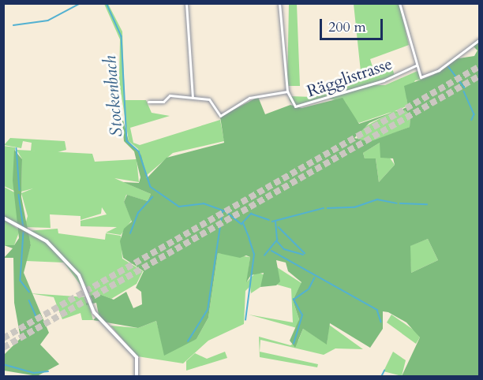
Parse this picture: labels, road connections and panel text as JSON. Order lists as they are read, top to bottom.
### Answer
{
  "streets": {
    "street": ["Rägglistrasse"]
  },
  "water": ["Stockenbach"],
  "scale_bar": "200 m"
}
